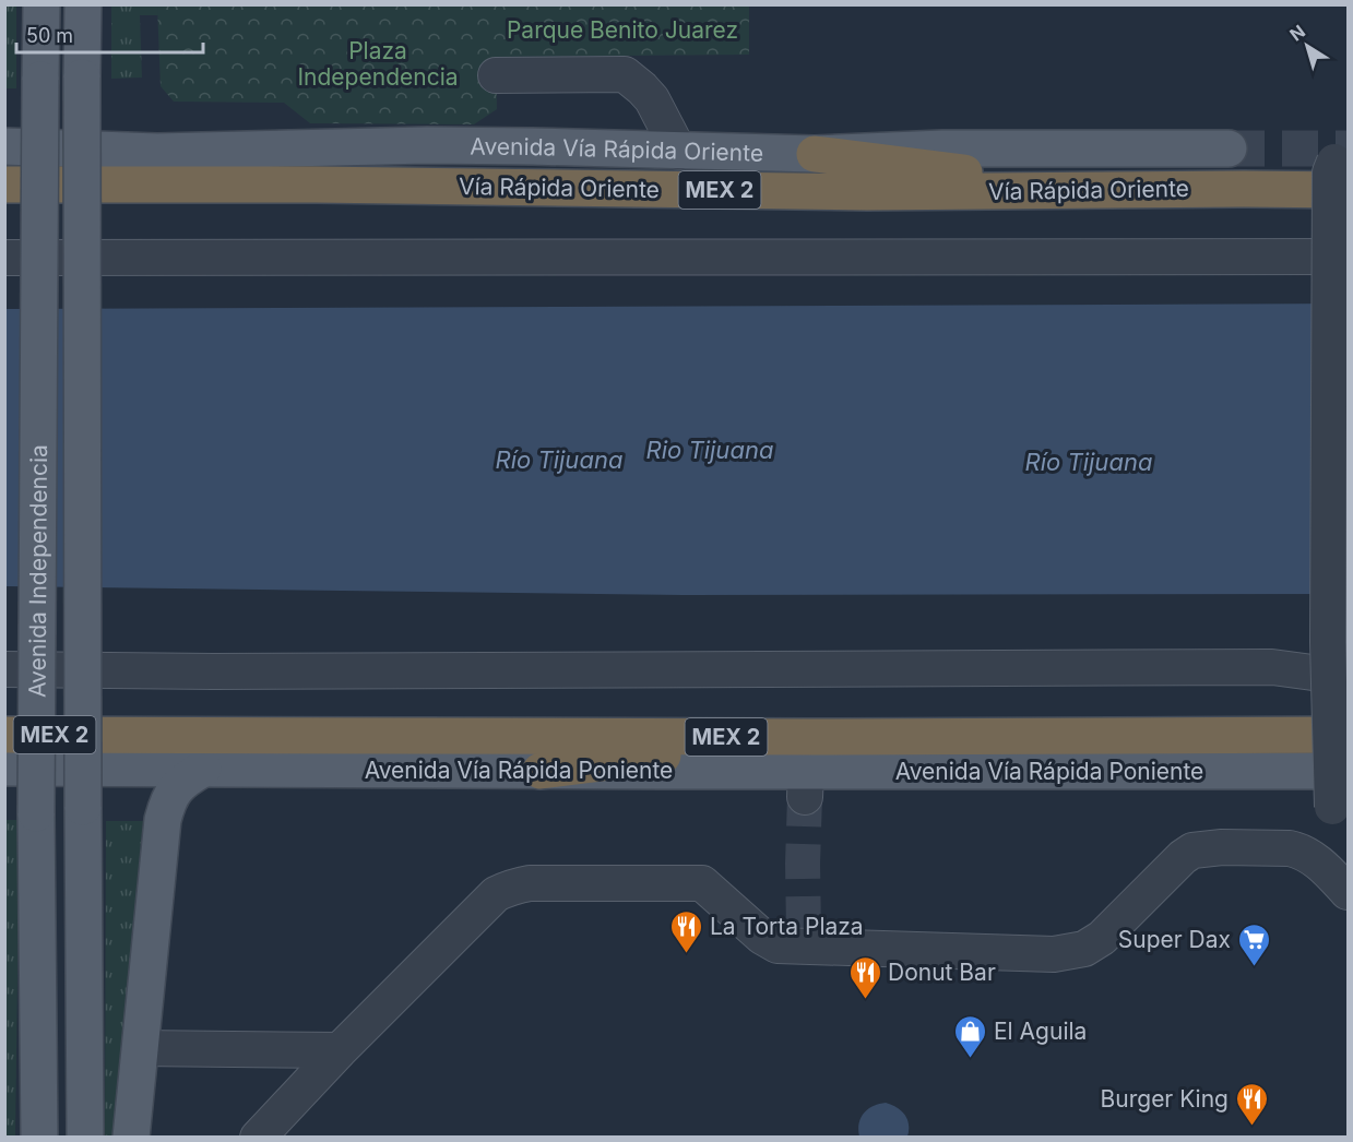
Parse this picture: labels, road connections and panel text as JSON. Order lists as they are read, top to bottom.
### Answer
{
  "streets": {
    "highway": ["Vía Rápida Oriente", "MEX 2", "Avenida Vía Rápida Poniente"],
    "main road": ["Avenida Vía Rápida Oriente", "Avenida Independencia"]
  },
  "water": ["Rio Tijuana", "Río Tijuana"],
  "parks": ["Parque Benito Juarez", "Plaza Independencia"],
  "places": {
    "restaurant": ["La Torta Plaza", "Donut Bar", "Burger King"],
    "supermarket": ["Super Dax"],
    "shop": ["El Aguila"]
  },
  "scale_bar": "50 m",
  "north": "top left"
}
